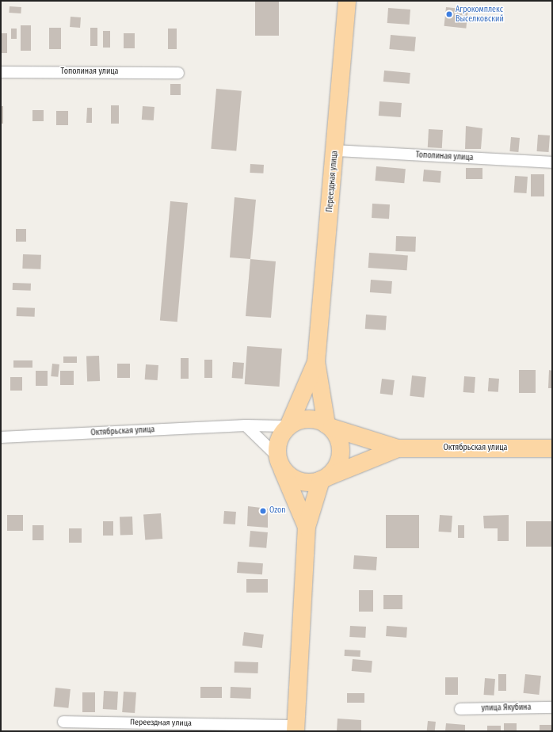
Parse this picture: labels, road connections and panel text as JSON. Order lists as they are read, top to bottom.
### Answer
{
  "streets": {
    "main road": ["Переездная улица", "Октябрьская улица"],
    "street": ["Тополиная улица", "улица Якубина"]
  },
  "crossings": [
    ["Тополиная улица", "Переездная улица"],
    ["Переездная улица", "Октябрьская улица"]
  ],
  "places": ["Агрокомплекс Выселковский", "Ozon"]
}
